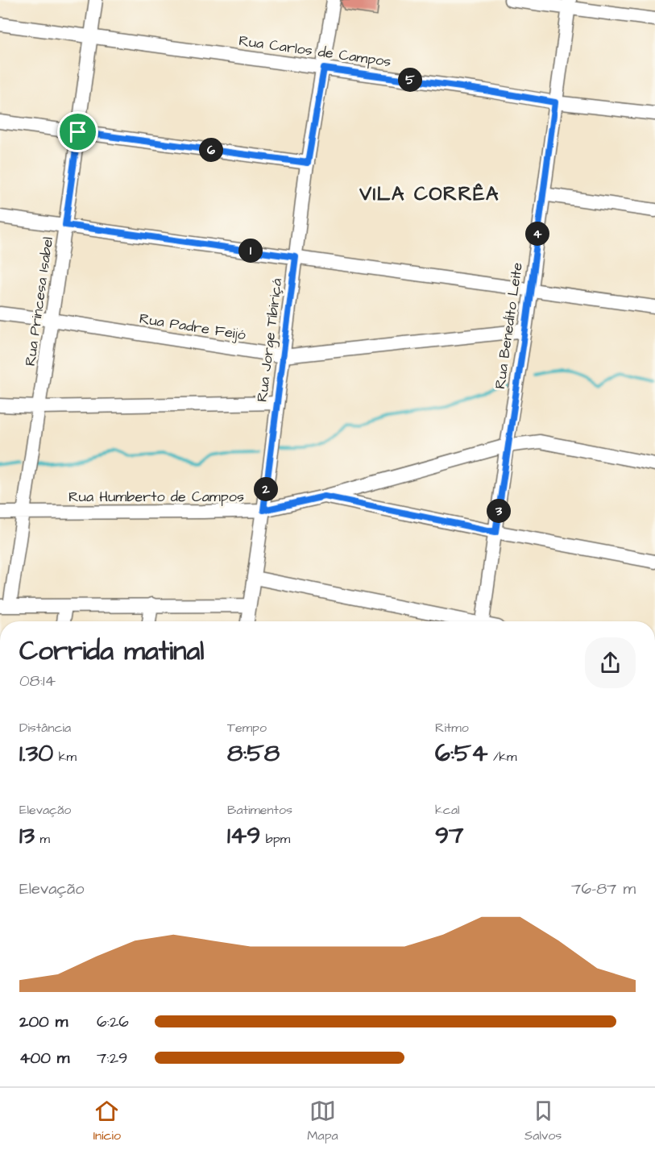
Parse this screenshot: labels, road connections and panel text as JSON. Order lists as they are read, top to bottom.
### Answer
{
  "streets": {
    "street": [
      "Rua Carlos de Campos",
      "Rua Princesa Isabel",
      "Rua Benedito Leite",
      "Rua Padre Feijó",
      "Rua Jorge Tibiriçá",
      "Rua Humberto de Campos"
    ]
  },
  "crossings": [
    ["Rua Carlos de Campos", "Rua Princesa Isabel"],
    ["Rua Carlos de Campos", "Rua Benedito Leite"],
    ["Rua Carlos de Campos", "Rua Jorge Tibiriçá"],
    ["Rua Princesa Isabel", "Rua Padre Feijó"],
    ["Rua Princesa Isabel", "Rua Humberto de Campos"],
    ["Rua Benedito Leite", "Rua Padre Feijó"],
    ["Rua Benedito Leite", "Rua Humberto de Campos"],
    ["Rua Padre Feijó", "Rua Jorge Tibiriçá"],
    ["Rua Jorge Tibiriçá", "Rua Humberto de Campos"]
  ],
  "districts": ["VILA CORRÊA"],
  "page": {
    "pins": [
      "5",
      "6",
      "4",
      "1",
      "2",
      "3"
    ],
    "heading": ["Corrida matinal", "08:14"],
    "stats": [
      ["Distância", "1.30 km"],
      ["Tempo", "8:58"],
      ["Ritmo", "6:54 /km"],
      ["Elevação", "13 m"],
      ["Batimentos", "149 bpm"],
      ["kcal", "97"]
    ],
    "chart": ["Elevação", "76–87 m"],
    "list": [
      {
        "name": "200 m",
        "note": "6:26"
      },
      {
        "name": "400 m",
        "note": "7:29"
      }
    ],
    "tabs": ["Início", "Mapa", "Salvos"]
  }
}
